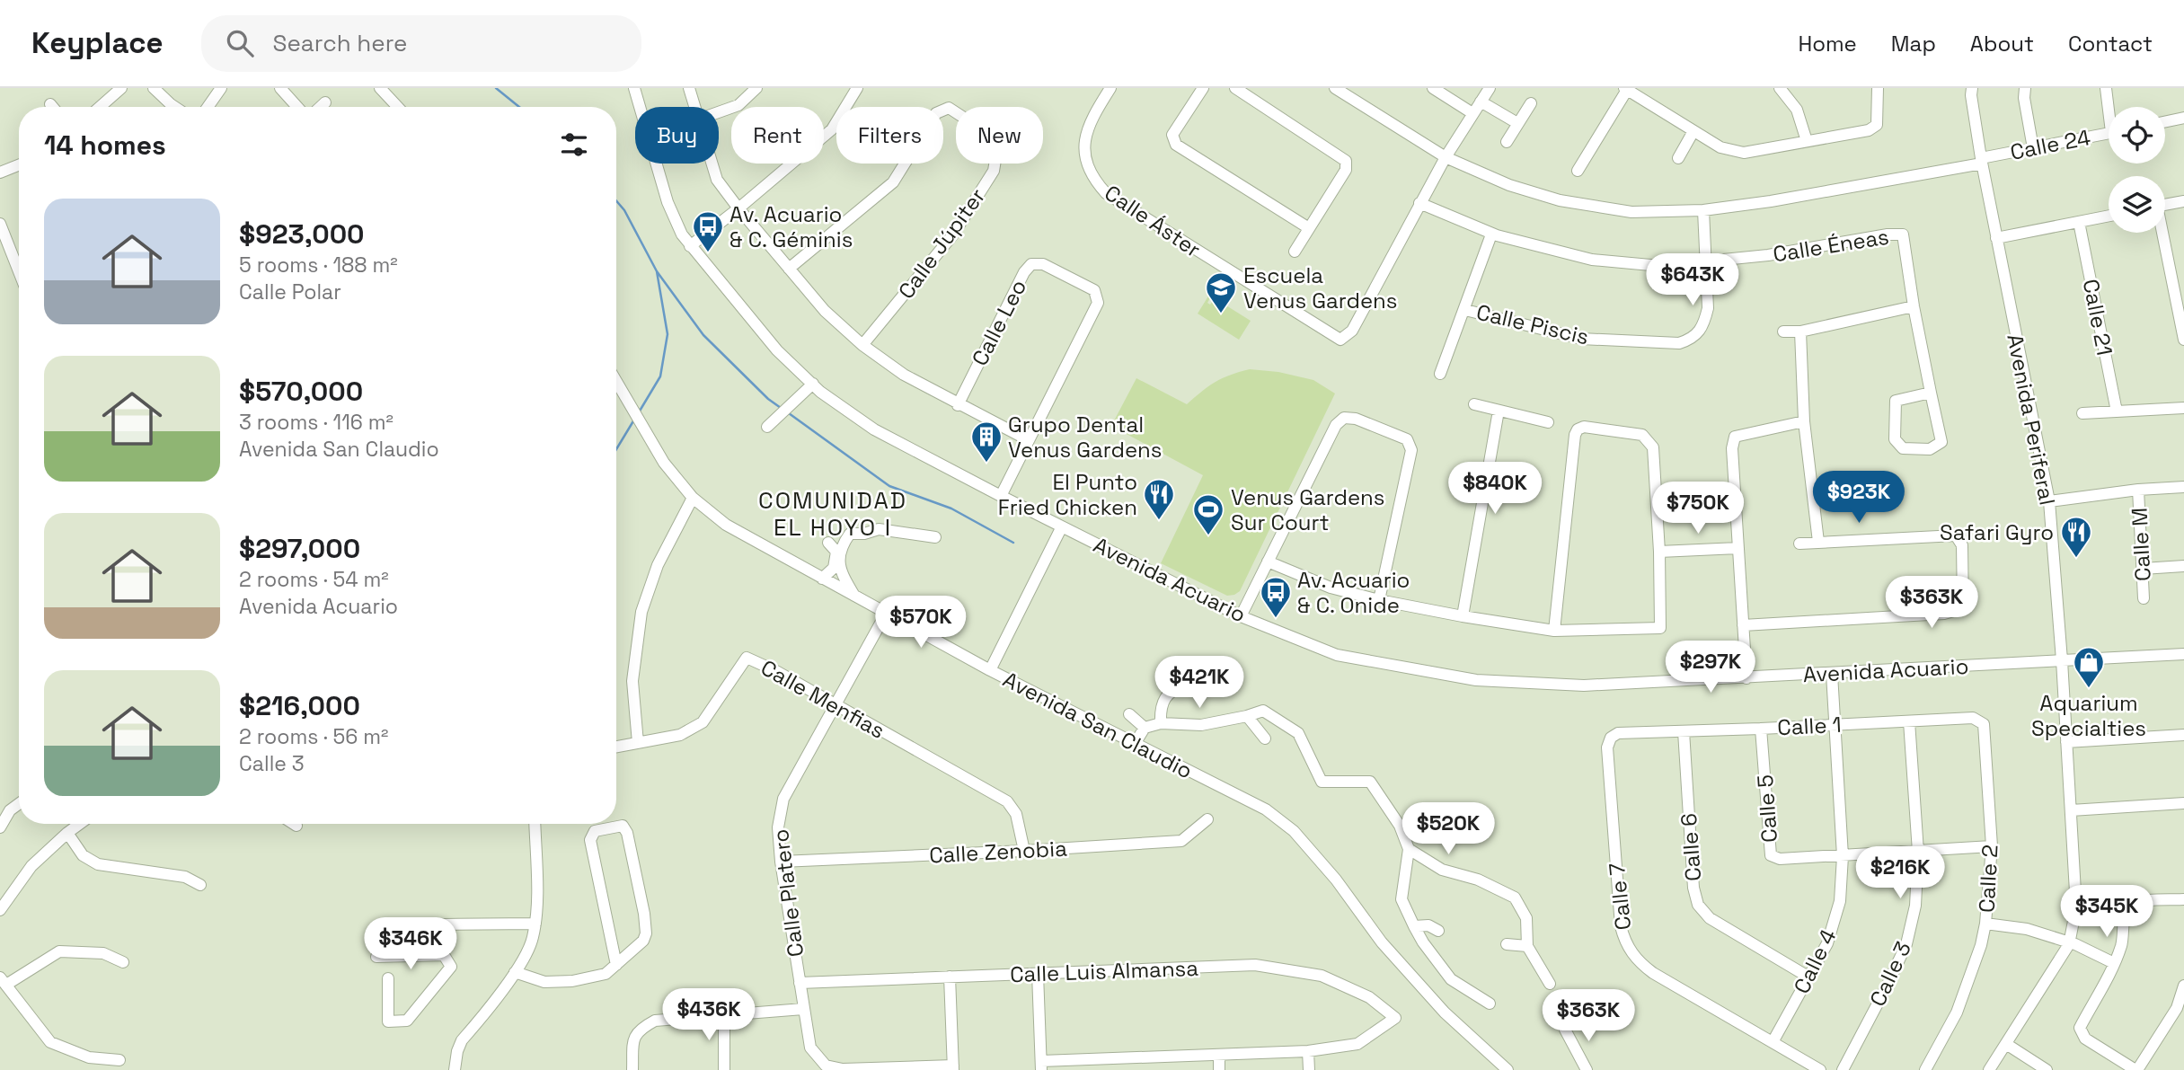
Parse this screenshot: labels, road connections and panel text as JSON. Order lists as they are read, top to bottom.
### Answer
{
  "streets": {
    "street": [
      "Calle 24",
      "Calle Áster",
      "Calle Júpiter",
      "Calle Éneas",
      "Calle 21",
      "Calle Leo",
      "Calle Piscis",
      "Avenida Periferal",
      "Calle M",
      "Avenida Acuario",
      "Calle Menfias",
      "Avenida San Claudio",
      "Calle 1",
      "Calle 5",
      "Calle 6",
      "Calle Zenobia",
      "Calle 2",
      "Calle Platero",
      "Calle 7",
      "Calle 4",
      "Calle Luis Almansa",
      "Calle 3"
    ]
  },
  "crossings": [
    ["Calle 24", "Calle Piscis"],
    ["Calle 24", "Avenida Periferal"],
    ["Calle Áster", "Calle Éneas"],
    ["Calle Éneas", "Calle Piscis"],
    ["Avenida Periferal", "Avenida Acuario"],
    ["Avenida Acuario", "Calle 4"],
    ["Calle Menfias", "Calle Zenobia"],
    ["Calle Menfias", "Calle Platero"],
    ["Avenida San Claudio", "Calle Platero"],
    ["Calle 1", "Calle 5"],
    ["Calle 1", "Calle 6"],
    ["Calle 1", "Calle 2"],
    ["Calle 1", "Calle 7"],
    ["Calle 1", "Calle 4"],
    ["Calle 1", "Calle 3"],
    ["Calle 5", "Calle 2"],
    ["Calle 5", "Calle 4"],
    ["Calle 5", "Calle 3"],
    ["Calle 6", "Calle 4"],
    ["Calle Zenobia", "Calle Platero"],
    ["Calle Platero", "Calle Luis Almansa"],
    ["Calle 7", "Calle 4"]
  ],
  "districts": ["COMUNIDAD EL HOYO I"],
  "places": {
    "bus stop": ["Av. Acuario & C. Géminis", "Av. Acuario & C. Onide"],
    "school or university": ["Escuela Venus Gardens"],
    "building": ["Grupo Dental Venus Gardens"],
    "restaurant": ["El Punto Fried Chicken", "Safari Gyro"],
    "sports": ["Venus Gardens Sur Court"],
    "shop": ["Aquarium Specialties"]
  },
  "page": {
    "header": "Keyplace",
    "search": "Search here",
    "nav": [
      "Home",
      "Map",
      "About",
      "Contact"
    ],
    "chip": [
      "Buy",
      "Rent",
      "Filters",
      "New"
    ],
    "heading": "14 homes",
    "list": [
      {
        "name": "$923,000",
        "note": "5 rooms · 188 m² · Calle Polar"
      },
      {
        "name": "$570,000",
        "note": "3 rooms · 116 m² · Avenida San Claudio"
      },
      {
        "name": "$297,000",
        "note": "2 rooms · 54 m² · Avenida Acuario"
      },
      {
        "name": "$216,000",
        "note": "2 rooms · 56 m² · Calle 3"
      }
    ],
    "price": [
      "$643K",
      "$840K",
      "$923K",
      "$750K",
      "$363K",
      "$570K",
      "$297K",
      "$421K",
      "$520K",
      "$216K",
      "$345K",
      "$346K",
      "$436K",
      "$363K"
    ]
  }
}
